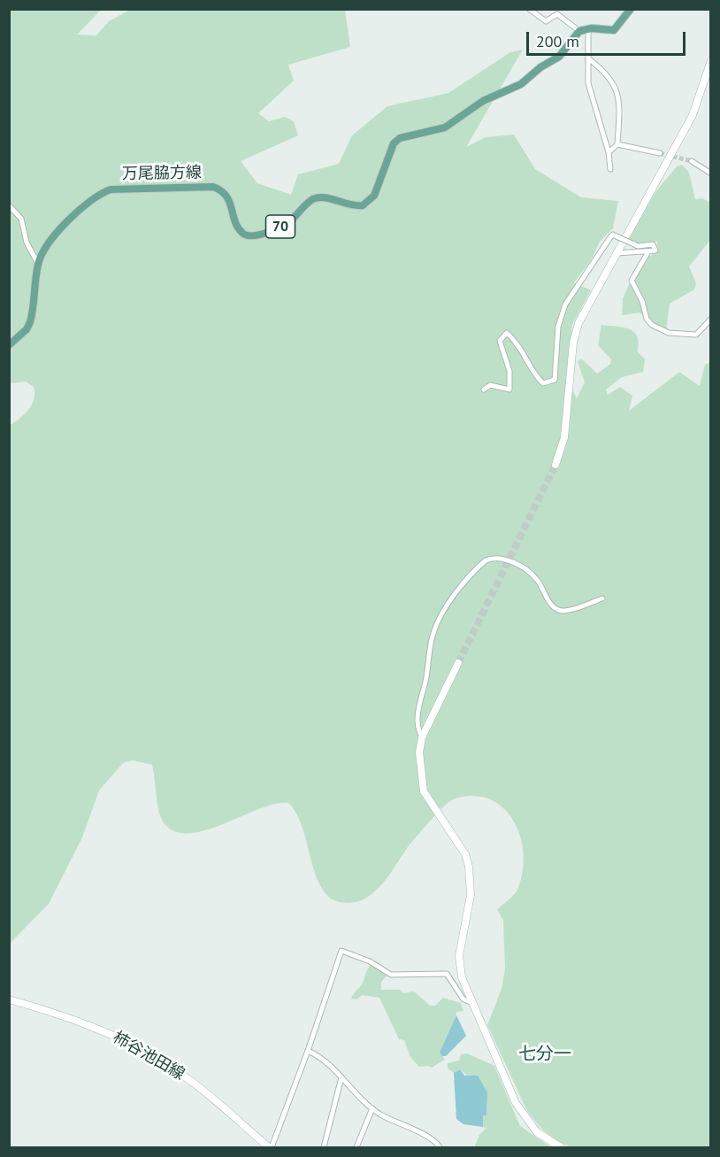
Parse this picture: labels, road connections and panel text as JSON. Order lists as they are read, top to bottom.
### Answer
{
  "streets": {
    "main road": ["万尾脇方線", "70"],
    "street": ["柿谷池田線"]
  },
  "districts": ["七分一"],
  "scale_bar": "200 m"
}
